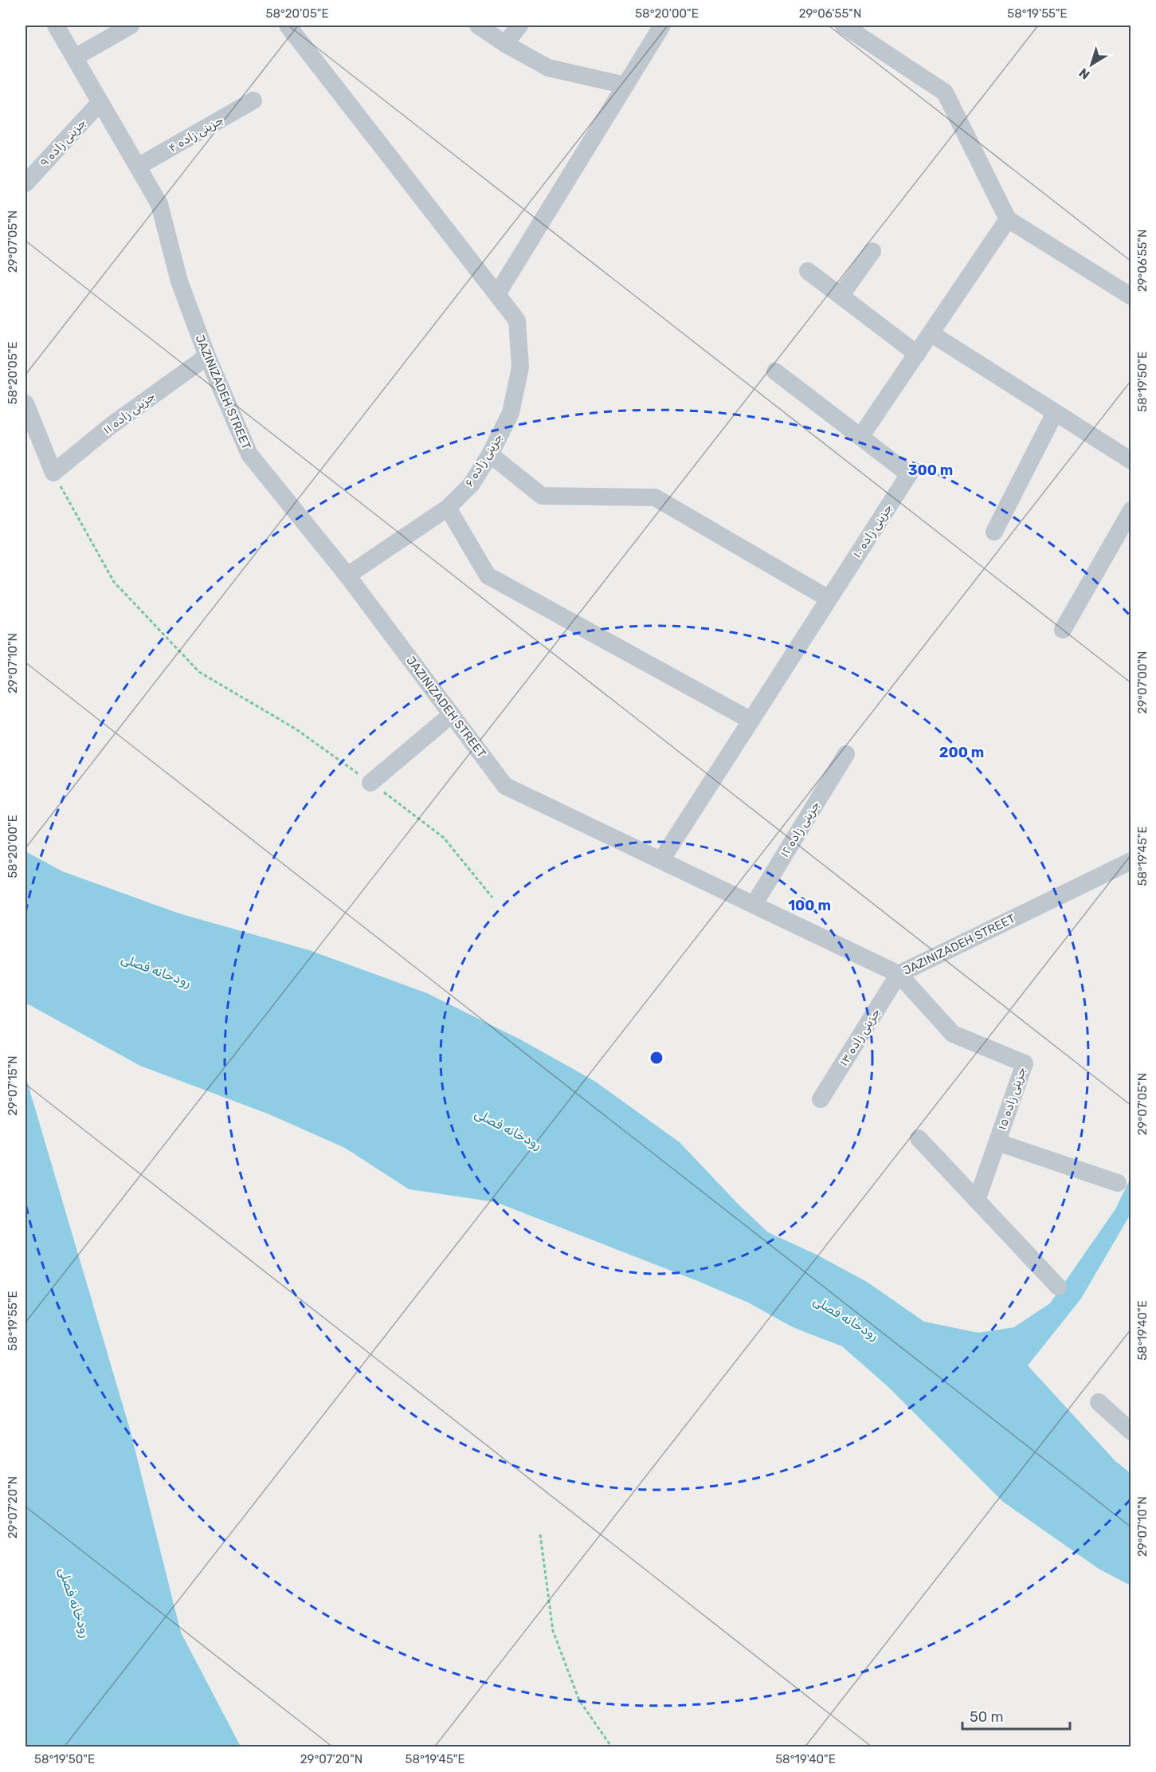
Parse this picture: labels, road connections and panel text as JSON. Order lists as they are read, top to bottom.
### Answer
{
  "streets": {
    "street": [
      "جزینی زاده ۴",
      "جزینی زاده ۹",
      "JAZINIZADEH STREET",
      "جزینی زاده ۱۱",
      "جزینی زاده ۶",
      "جزینی زاده ۱۰",
      "جزینی زاده ۱۲",
      "جزینی زاده ۱۳",
      "جزینی زاده ۱۵"
    ]
  },
  "crossings": [
    ["جزینی زاده ۴", "JAZINIZADEH STREET"],
    ["جزینی زاده ۹", "JAZINIZADEH STREET"],
    ["JAZINIZADEH STREET", "جزینی زاده ۱۱"],
    ["JAZINIZADEH STREET", "جزینی زاده ۶"],
    ["JAZINIZADEH STREET", "جزینی زاده ۱۰"],
    ["JAZINIZADEH STREET", "جزینی زاده ۱۲"],
    ["JAZINIZADEH STREET", "جزینی زاده ۱۳"],
    ["JAZINIZADEH STREET", "جزینی زاده ۱۵"],
    ["جزینی زاده ۱۳", "جزینی زاده ۱۵"]
  ],
  "water": ["رودخانه فصلی"],
  "scale_bar": "50 m",
  "north": "bottom left",
  "coordinates": [
    "58°20'05\"E",
    "58°20'00\"E",
    "29°06'55\"N",
    "58°19'55\"E",
    "29°07'05\"N",
    "58°19'50\"E",
    "29°07'10\"N",
    "29°07'00\"N",
    "58°19'45\"E",
    "29°07'15\"N",
    "58°19'40\"E",
    "29°07'20\"N"
  ],
  "rings": ["300 m", "200 m", "100 m"]
}
